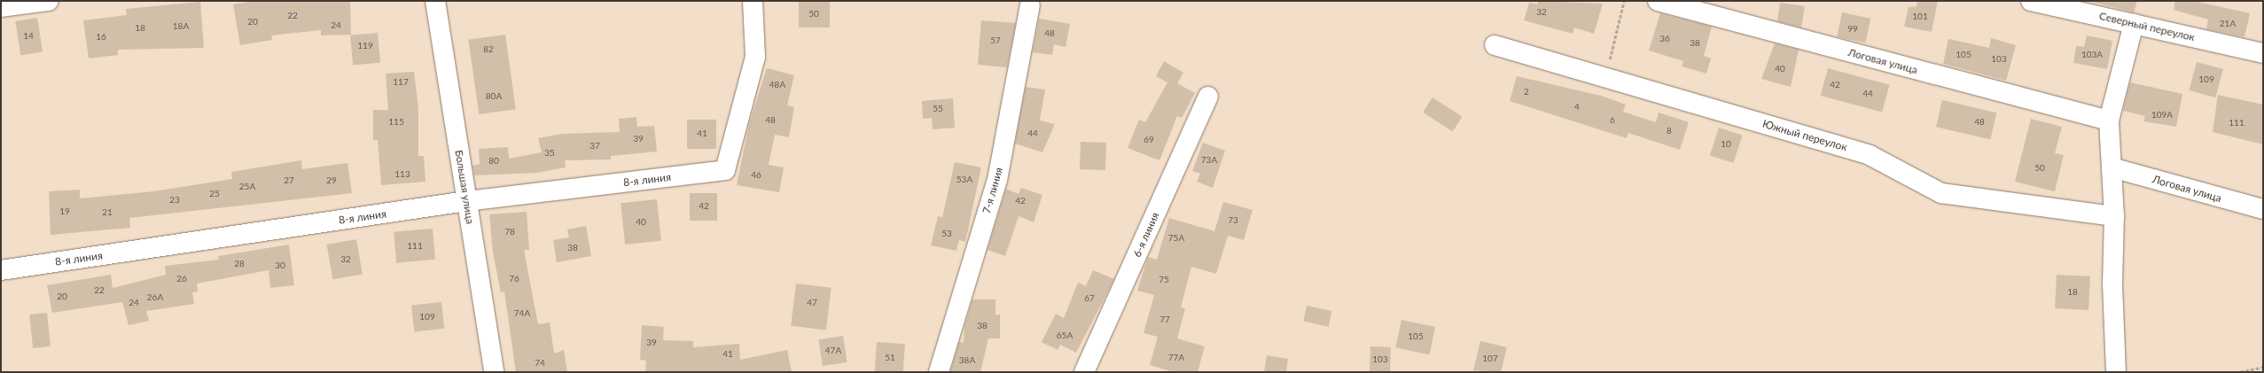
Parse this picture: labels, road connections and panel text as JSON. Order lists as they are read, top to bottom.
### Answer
{
  "streets": {
    "street": [
      "Северный переулок",
      "Логовая улица",
      "Южный переулок",
      "8-я линия",
      "Большая улица",
      "7-я линия",
      "6-я линия"
    ]
  },
  "crossings": [
    ["8-я линия", "Большая улица"]
  ],
  "house_numbers": [
    "32",
    "50",
    "22",
    "101",
    "20",
    "21А",
    "24",
    "18А",
    "18",
    "99",
    "48",
    "14",
    "16",
    "36",
    "57",
    "38",
    "119",
    "82",
    "105",
    "103А",
    "103",
    "40",
    "109",
    "117",
    "48А",
    "42",
    "2",
    "44",
    "80А",
    "4",
    "55",
    "109А",
    "48",
    "6",
    "115",
    "48",
    "111",
    "8",
    "41",
    "44",
    "39",
    "69",
    "10",
    "37",
    "35",
    "73А",
    "80",
    "50",
    "113",
    "46",
    "53А",
    "27",
    "29",
    "25А",
    "25",
    "23",
    "42",
    "42",
    "19",
    "21",
    "73",
    "40",
    "78",
    "53",
    "75А",
    "111",
    "38",
    "32",
    "28",
    "30",
    "26",
    "76",
    "75",
    "22",
    "18",
    "20",
    "26А",
    "67",
    "24",
    "47",
    "74А",
    "109",
    "77",
    "38",
    "65А",
    "105",
    "39",
    "47А",
    "41",
    "51",
    "77А",
    "107",
    "103",
    "38А",
    "74"
  ]
}
